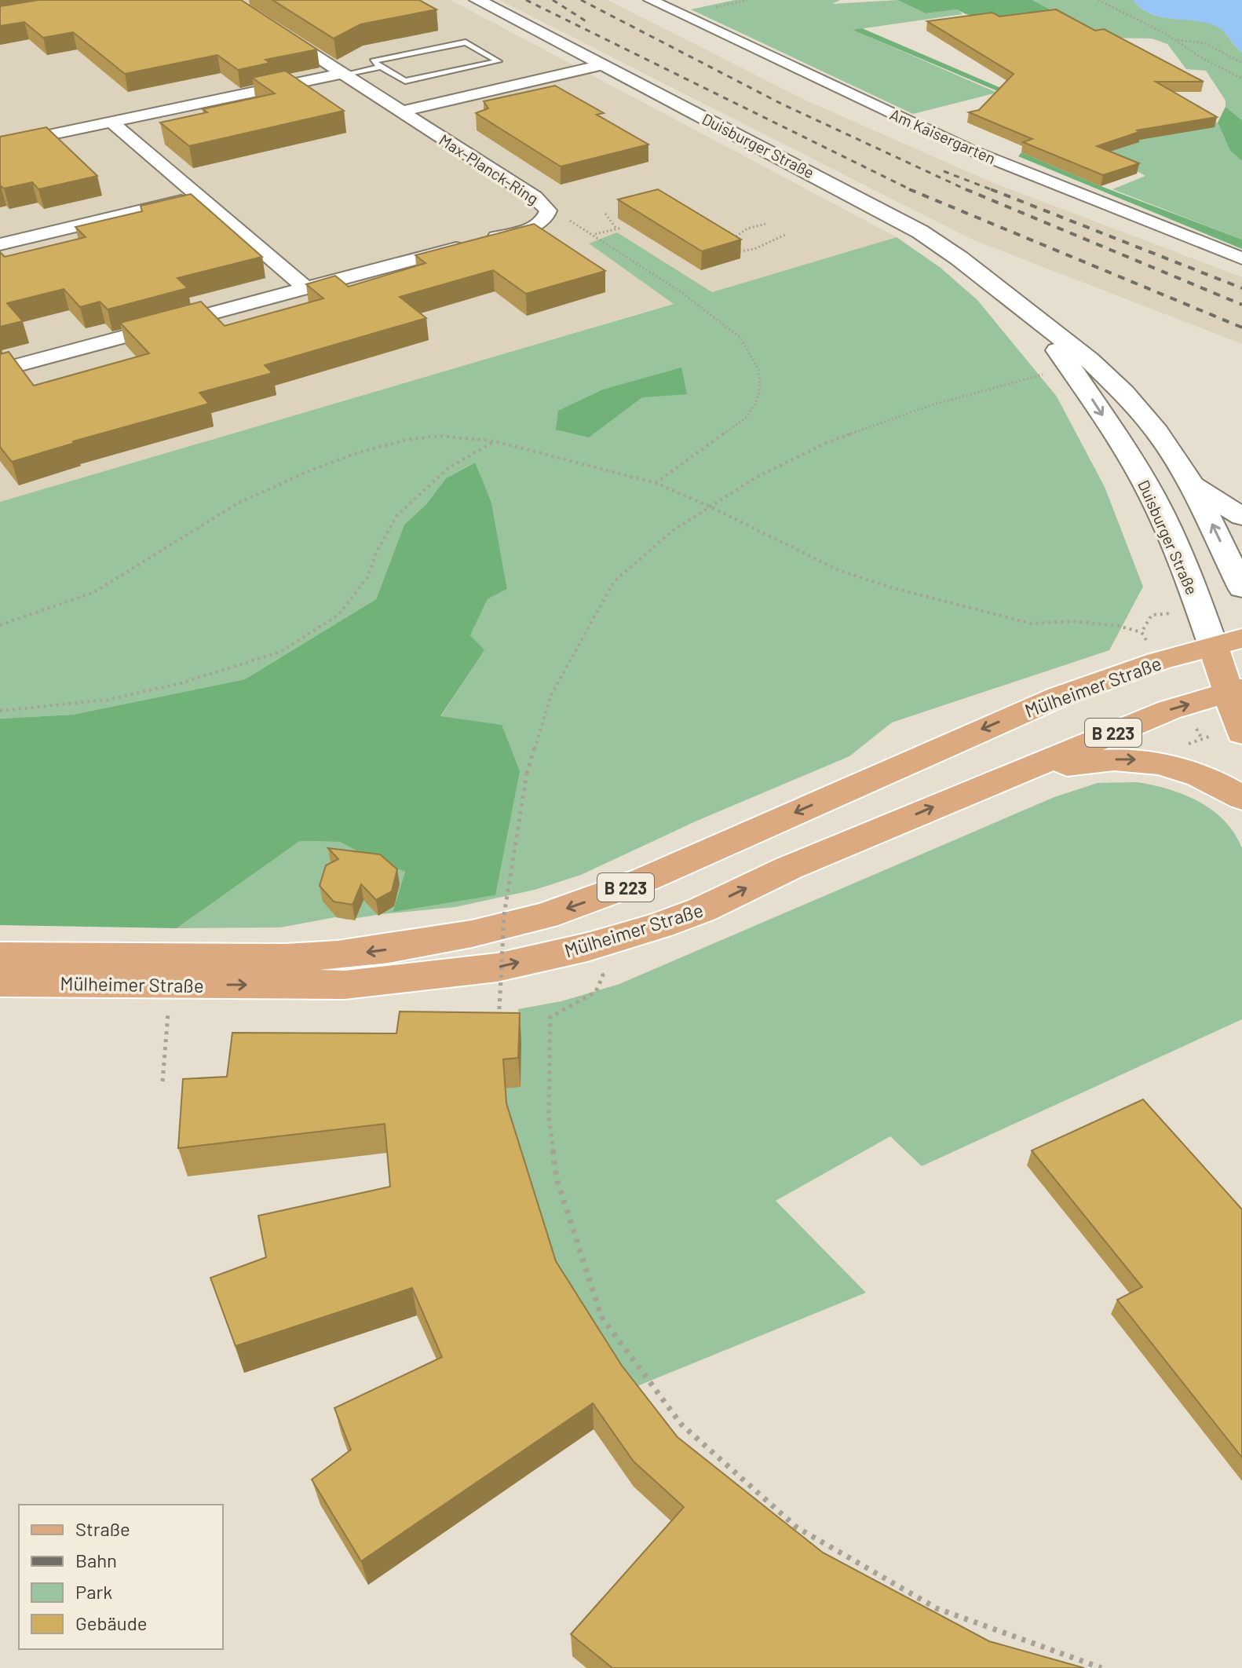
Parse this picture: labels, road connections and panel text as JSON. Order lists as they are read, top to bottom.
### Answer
{
  "streets": {
    "main road": ["Duisburger Straße", "Mülheimer Straße", "B 223"],
    "street": ["Am Kaisergarten", "Max-Planck-Ring"]
  },
  "crossings": [
    ["Duisburger Straße", "Mülheimer Straße"]
  ],
  "legend": [
    "Straße",
    "Bahn",
    "Park",
    "Gebäude"
  ]
}
